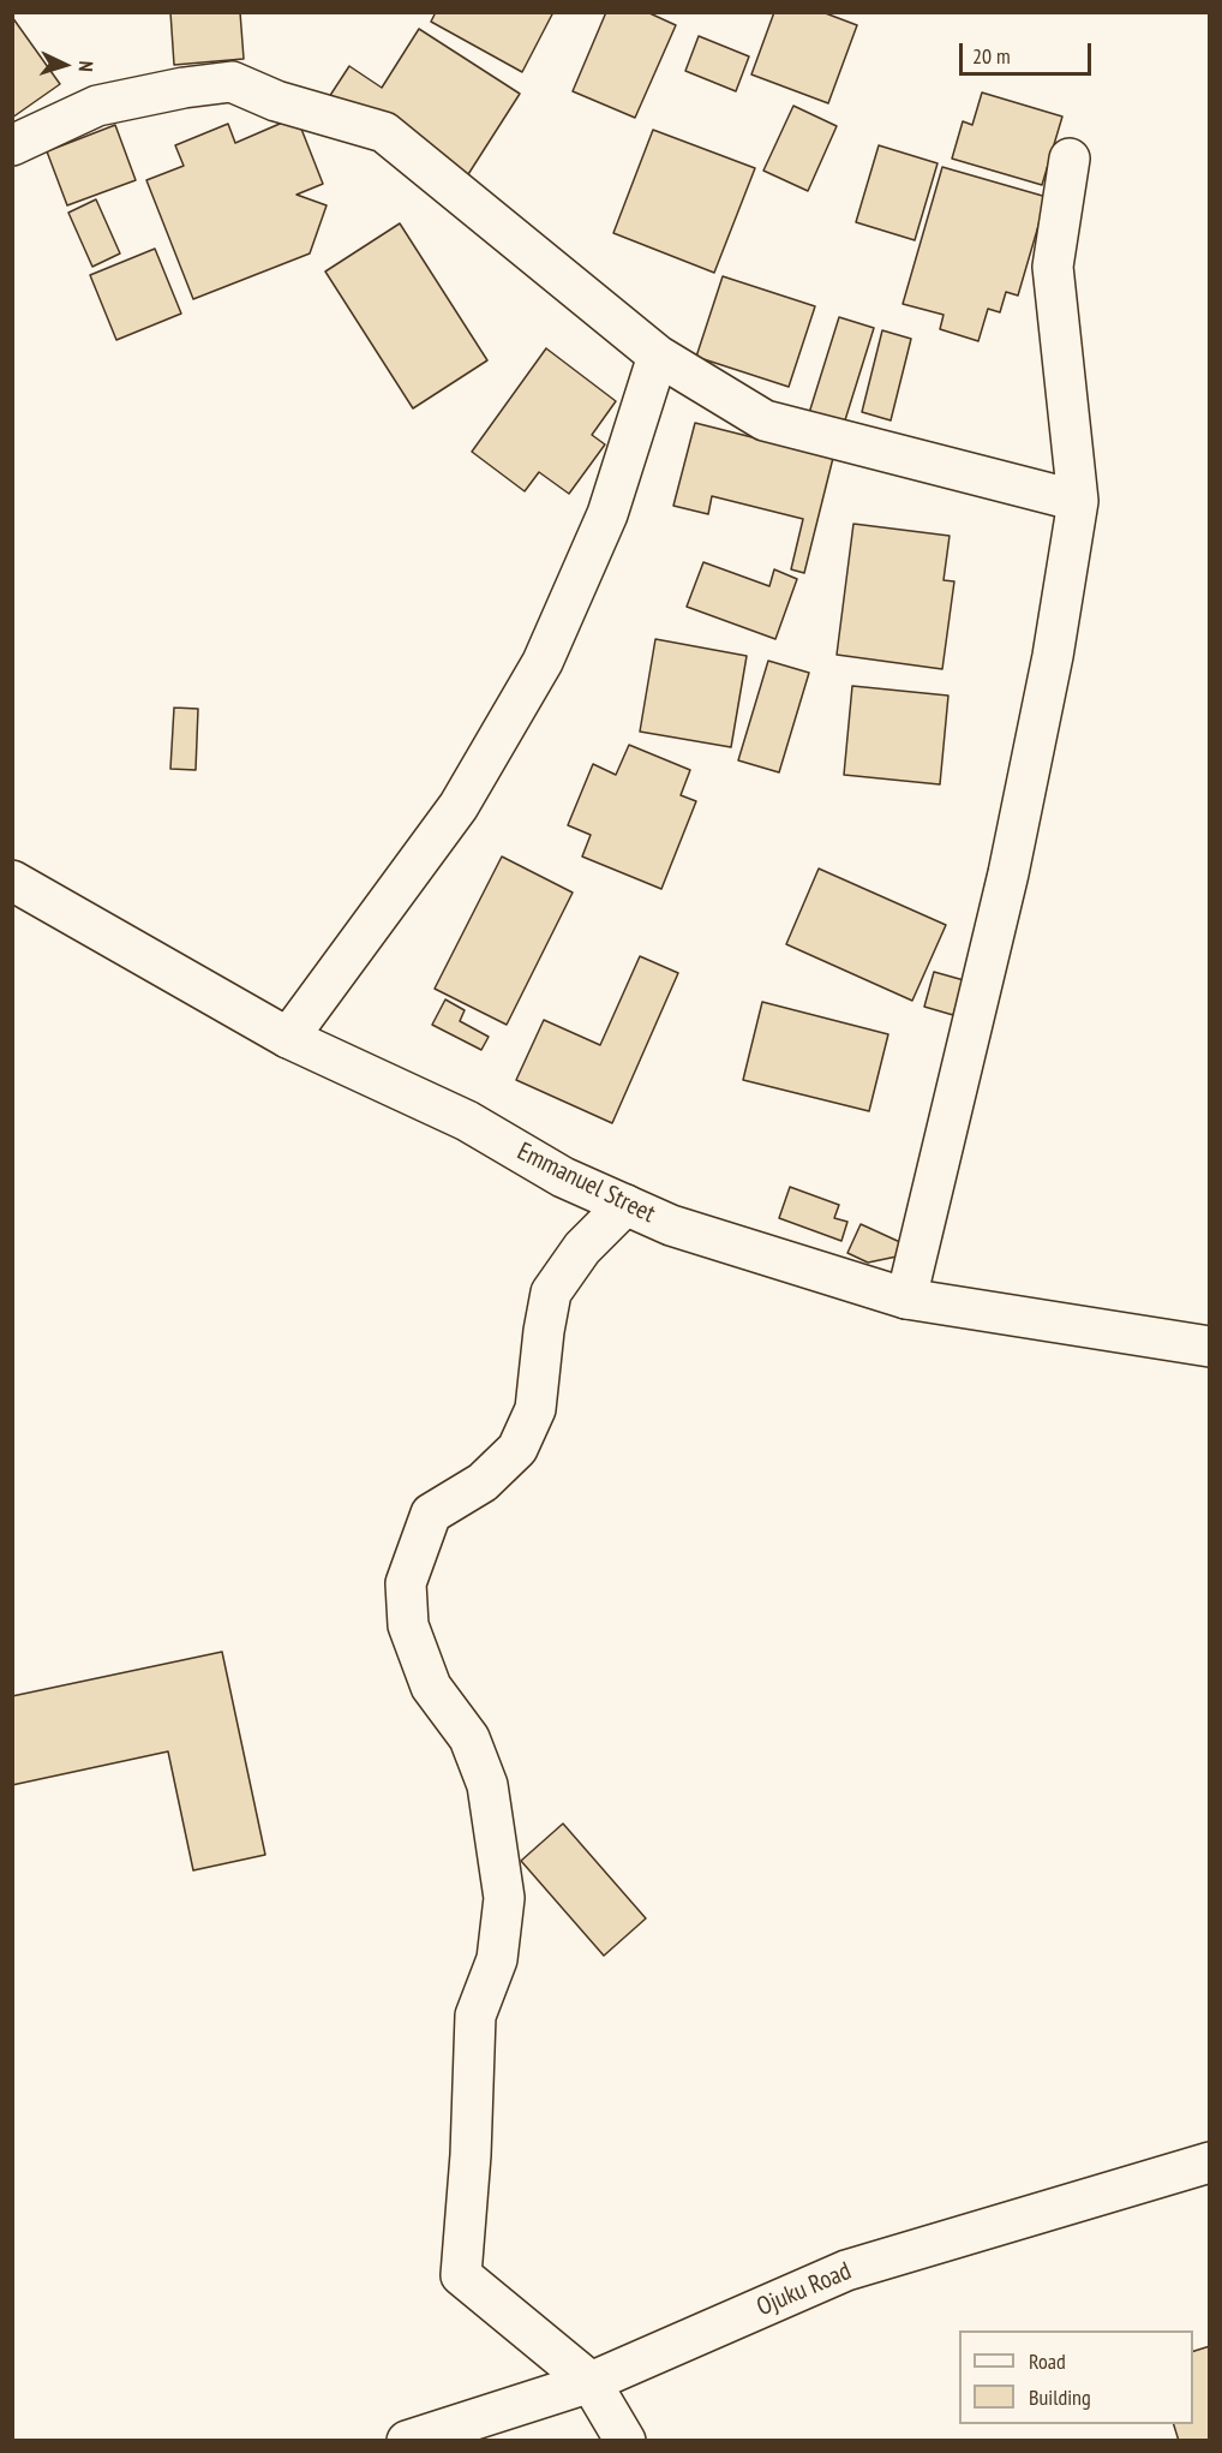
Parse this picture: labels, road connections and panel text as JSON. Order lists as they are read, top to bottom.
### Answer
{
  "streets": {
    "street": ["Emmanuel Street", "Ojuku Road"]
  },
  "legend": ["Road", "Building"],
  "scale_bar": "20 m",
  "north": "right"
}
